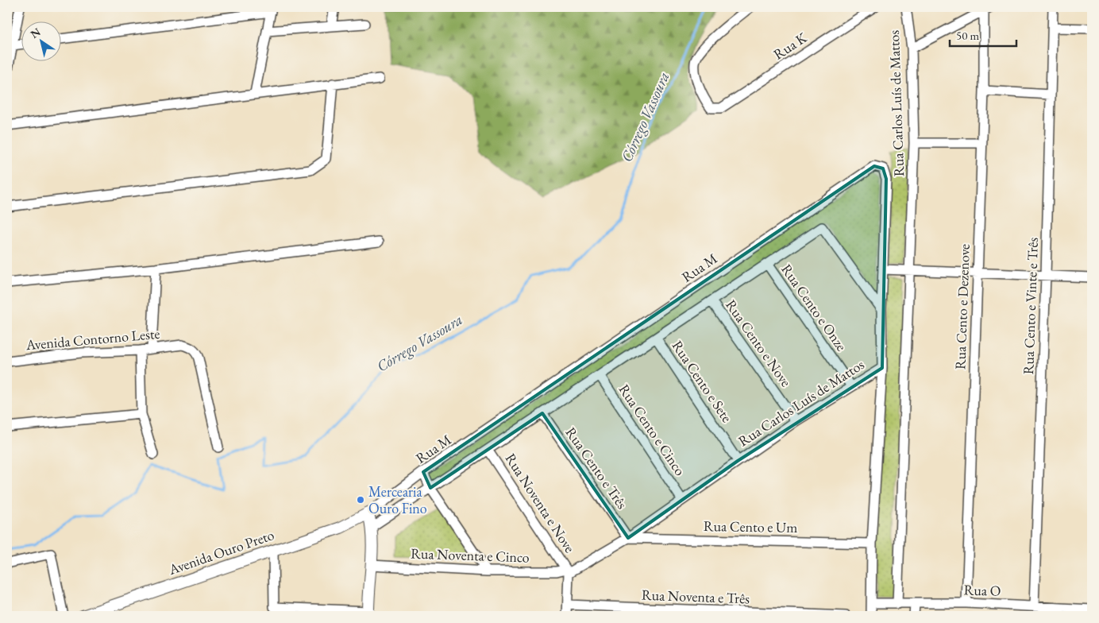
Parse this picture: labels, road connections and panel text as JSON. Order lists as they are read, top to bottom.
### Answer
{
  "streets": {
    "main road": ["Avenida Ouro Preto"],
    "street": [
      "Rua K",
      "Rua Carlos Luís de Mattos",
      "Rua M",
      "Rua Cento e Vinte e Três",
      "Rua Cento e Dezenove",
      "Rua Cento e Onze",
      "Avenida Contorno Leste",
      "Rua Cento e Nove",
      "Rua Cento e Sete",
      "Rua Cento e Cinco",
      "Rua Cento e Três",
      "Rua Noventa e Nove",
      "Rua Cento e Um",
      "Rua Noventa e Cinco",
      "Rua O",
      "Rua Noventa e Três"
    ]
  },
  "crossings": [
    ["Rua Carlos Luís de Mattos", "Rua M"],
    ["Rua Carlos Luís de Mattos", "Rua Cento e Onze"],
    ["Rua Carlos Luís de Mattos", "Rua Cento e Nove"],
    ["Rua Carlos Luís de Mattos", "Rua Cento e Sete"],
    ["Rua Carlos Luís de Mattos", "Rua Cento e Cinco"],
    ["Rua Carlos Luís de Mattos", "Rua Cento e Três"],
    ["Rua Carlos Luís de Mattos", "Rua Noventa e Nove"],
    ["Rua Carlos Luís de Mattos", "Rua Cento e Um"],
    ["Rua Carlos Luís de Mattos", "Rua Noventa e Cinco"],
    ["Rua Carlos Luís de Mattos", "Rua O"],
    ["Rua M", "Avenida Ouro Preto"],
    ["Rua Cento e Vinte e Três", "Rua O"],
    ["Rua Cento e Dezenove", "Rua O"],
    ["Rua Cento e Três", "Rua Cento e Um"],
    ["Rua Noventa e Nove", "Rua Noventa e Cinco"]
  ],
  "water": ["Córrego Vassoura"],
  "places": ["Mercearia Ouro Fino"],
  "scale_bar": "50 m",
  "north": "top left"
}
